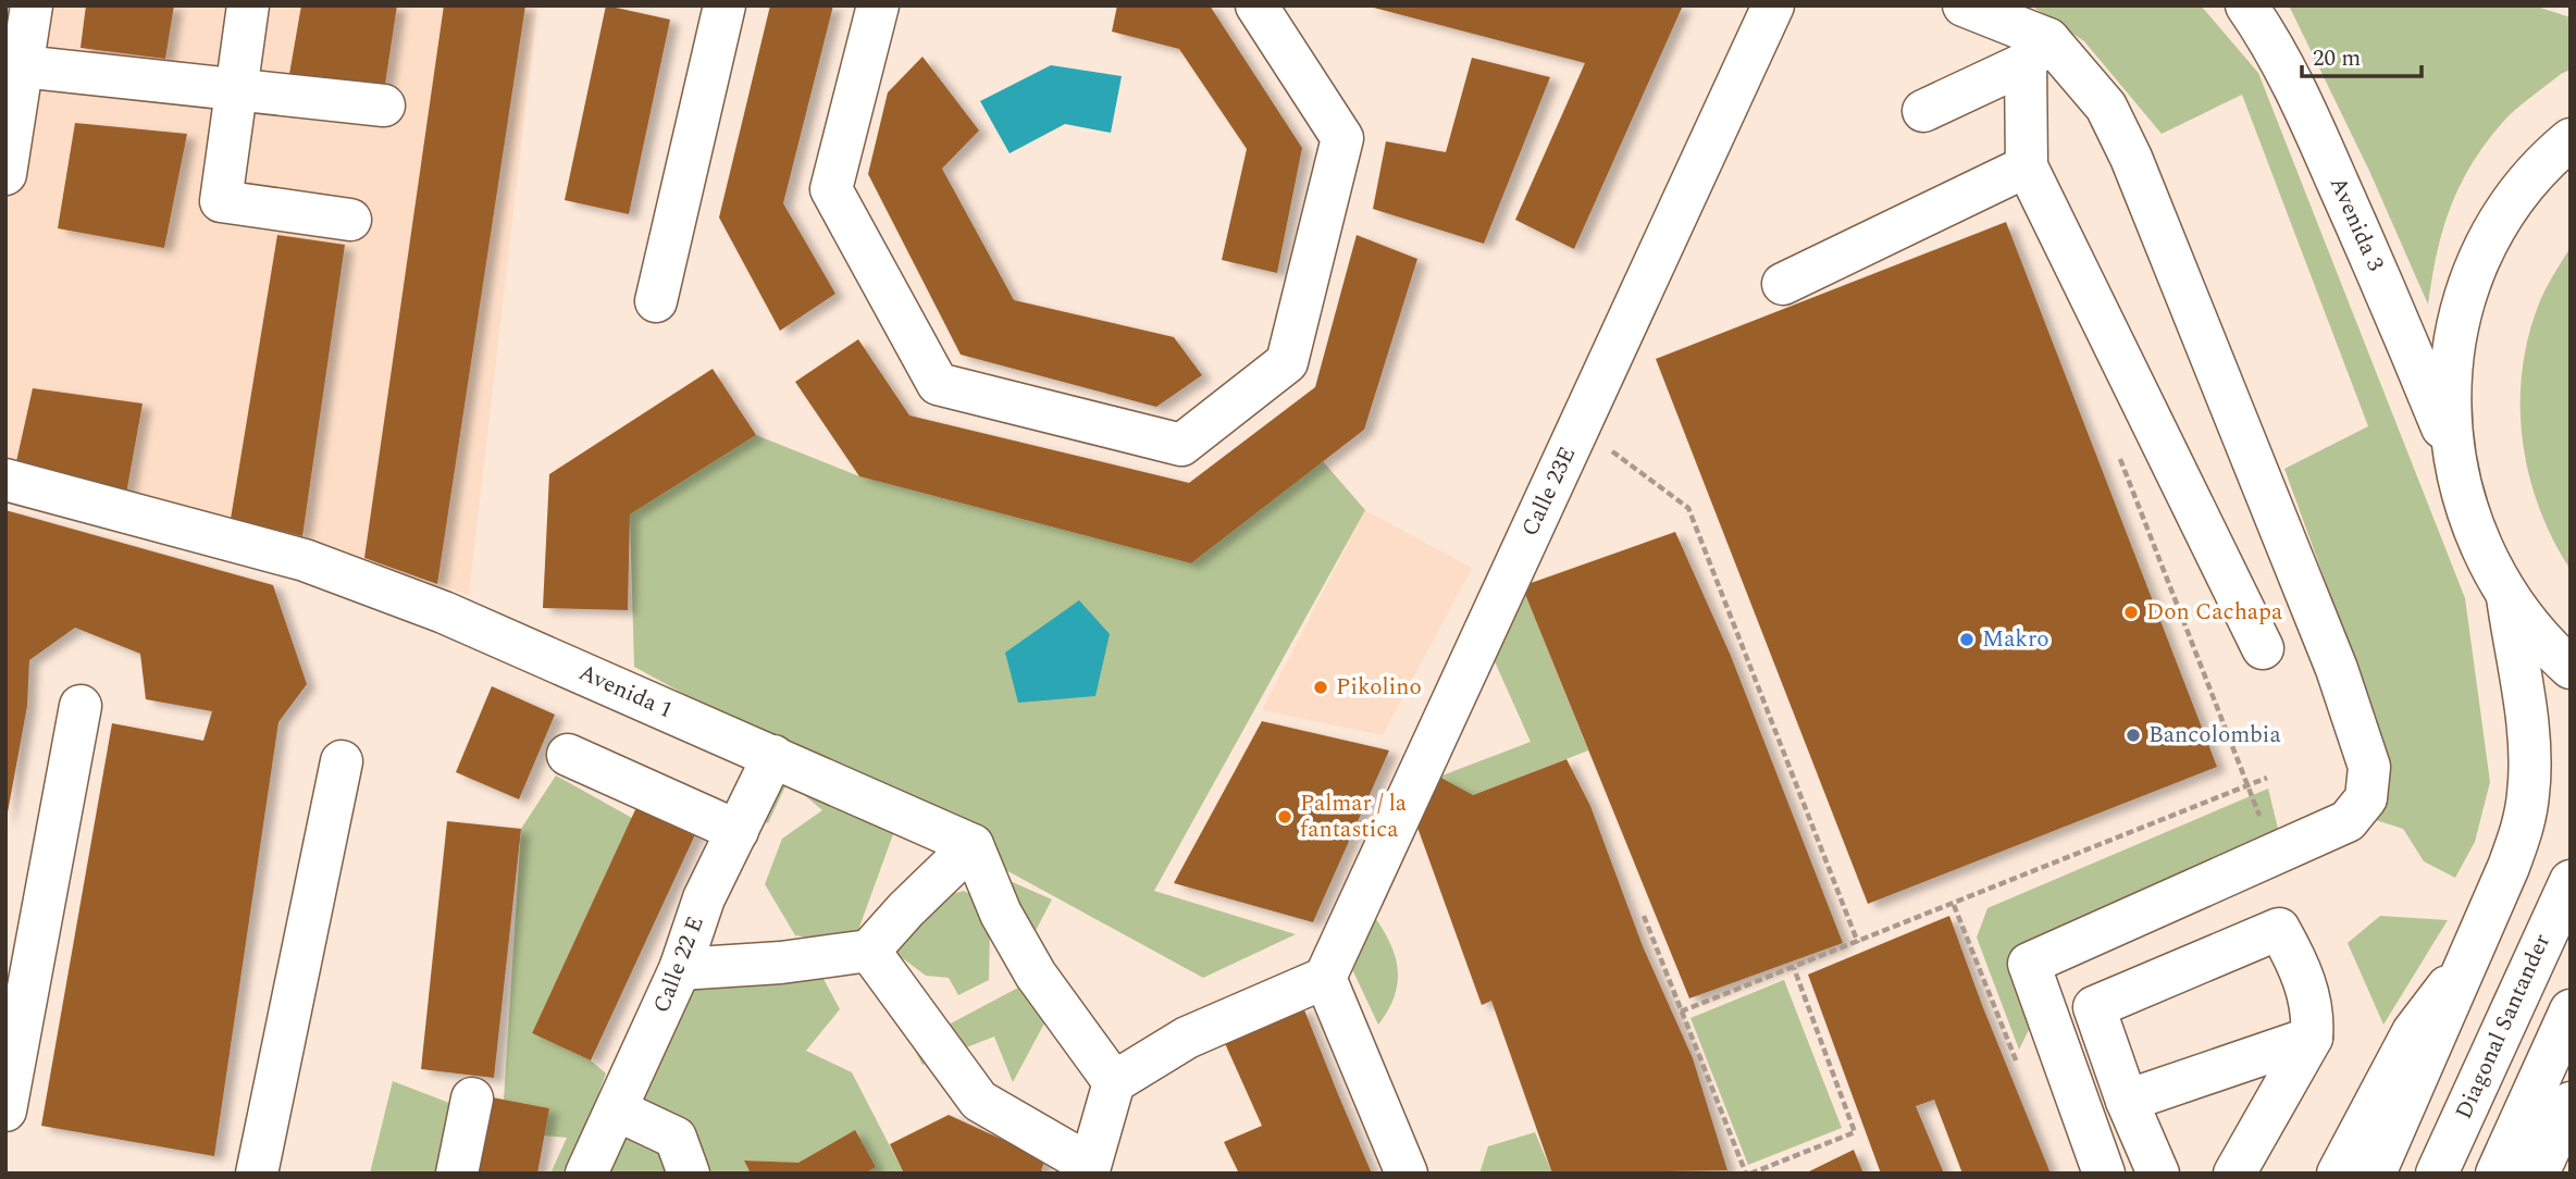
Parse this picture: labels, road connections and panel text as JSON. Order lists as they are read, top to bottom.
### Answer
{
  "streets": {
    "street": [
      "Avenida 3",
      "Calle 23E",
      "Avenida 1",
      "Calle 22 E",
      "Diagonal Santander"
    ]
  },
  "crossings": [
    ["Avenida 1", "Calle 22 E"]
  ],
  "places": [
    "Don Cachapa",
    "Makro",
    "Pikolino",
    "Bancolombia",
    "Palmar / la fantastica"
  ],
  "scale_bar": "20 m"
}
